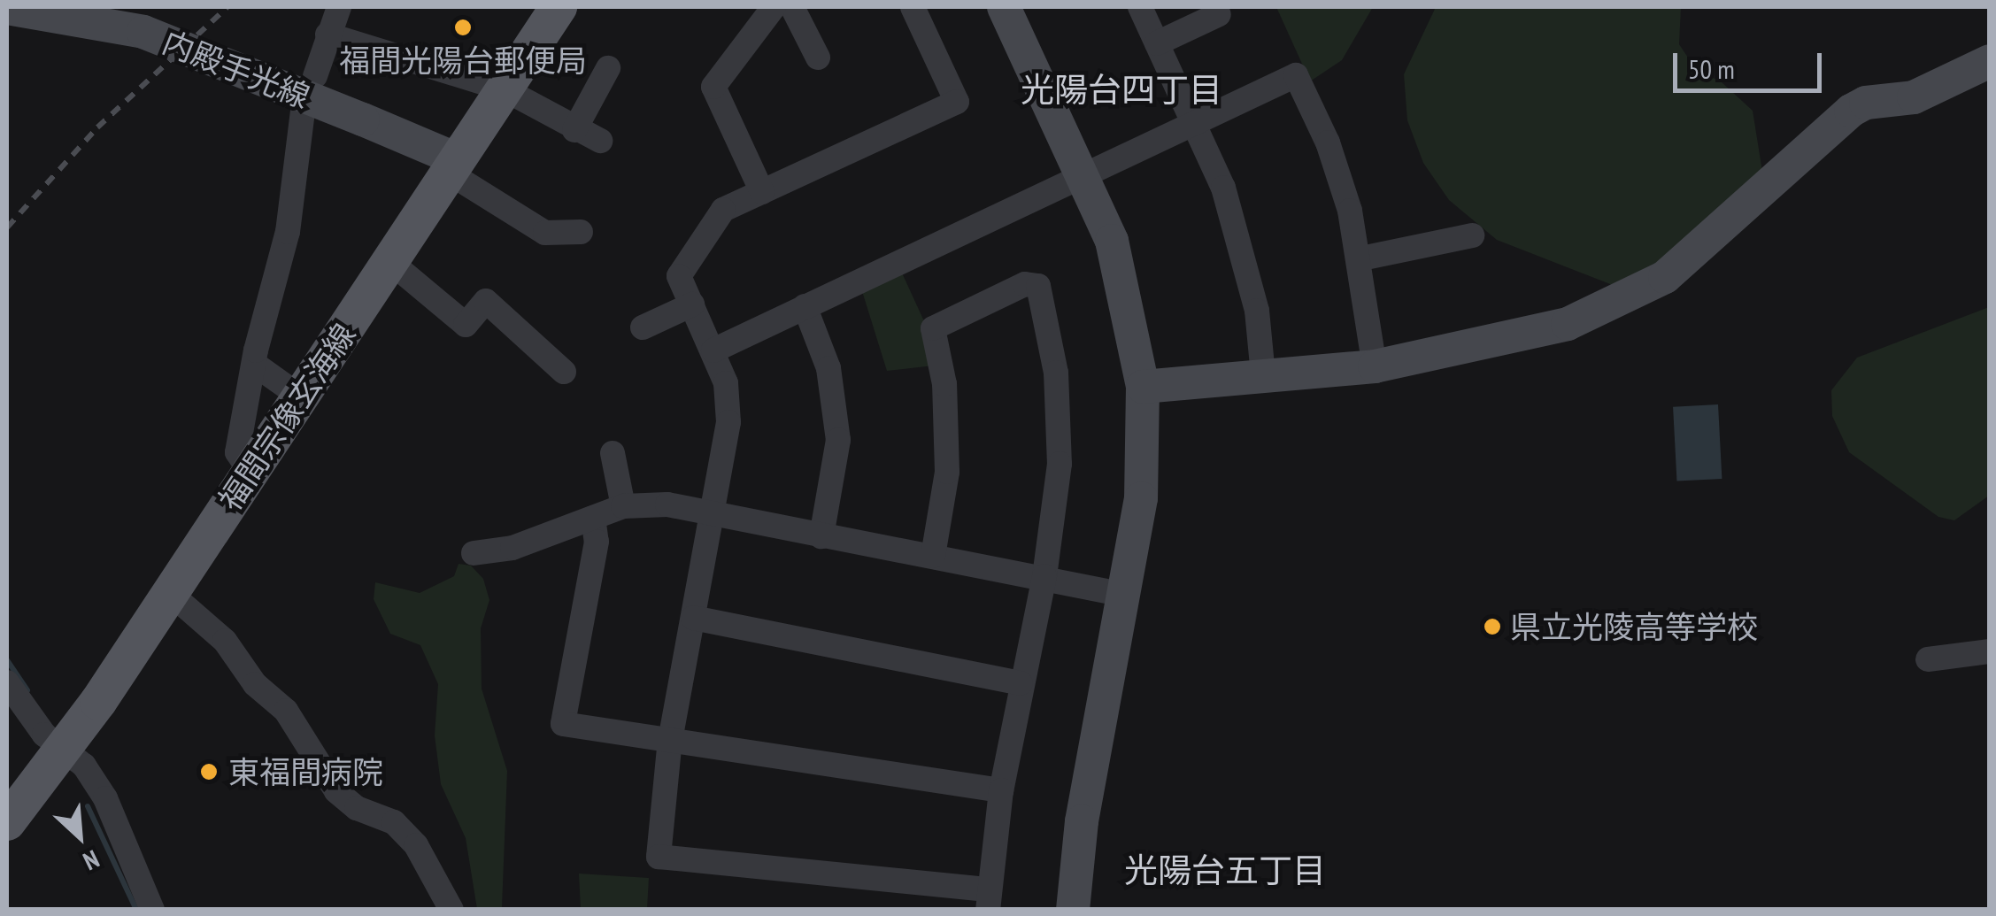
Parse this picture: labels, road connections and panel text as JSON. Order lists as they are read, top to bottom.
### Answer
{
  "streets": {
    "main road": ["福間宗像玄海線"],
    "street": ["内殿手光線"]
  },
  "crossings": [
    ["内殿手光線", "福間宗像玄海線"]
  ],
  "districts": ["光陽台四丁目", "光陽台五丁目"],
  "places": ["福間光陽台郵便局", "県立光陵高等学校", "東福間病院"],
  "scale_bar": "50 m",
  "north": "bottom right"
}
